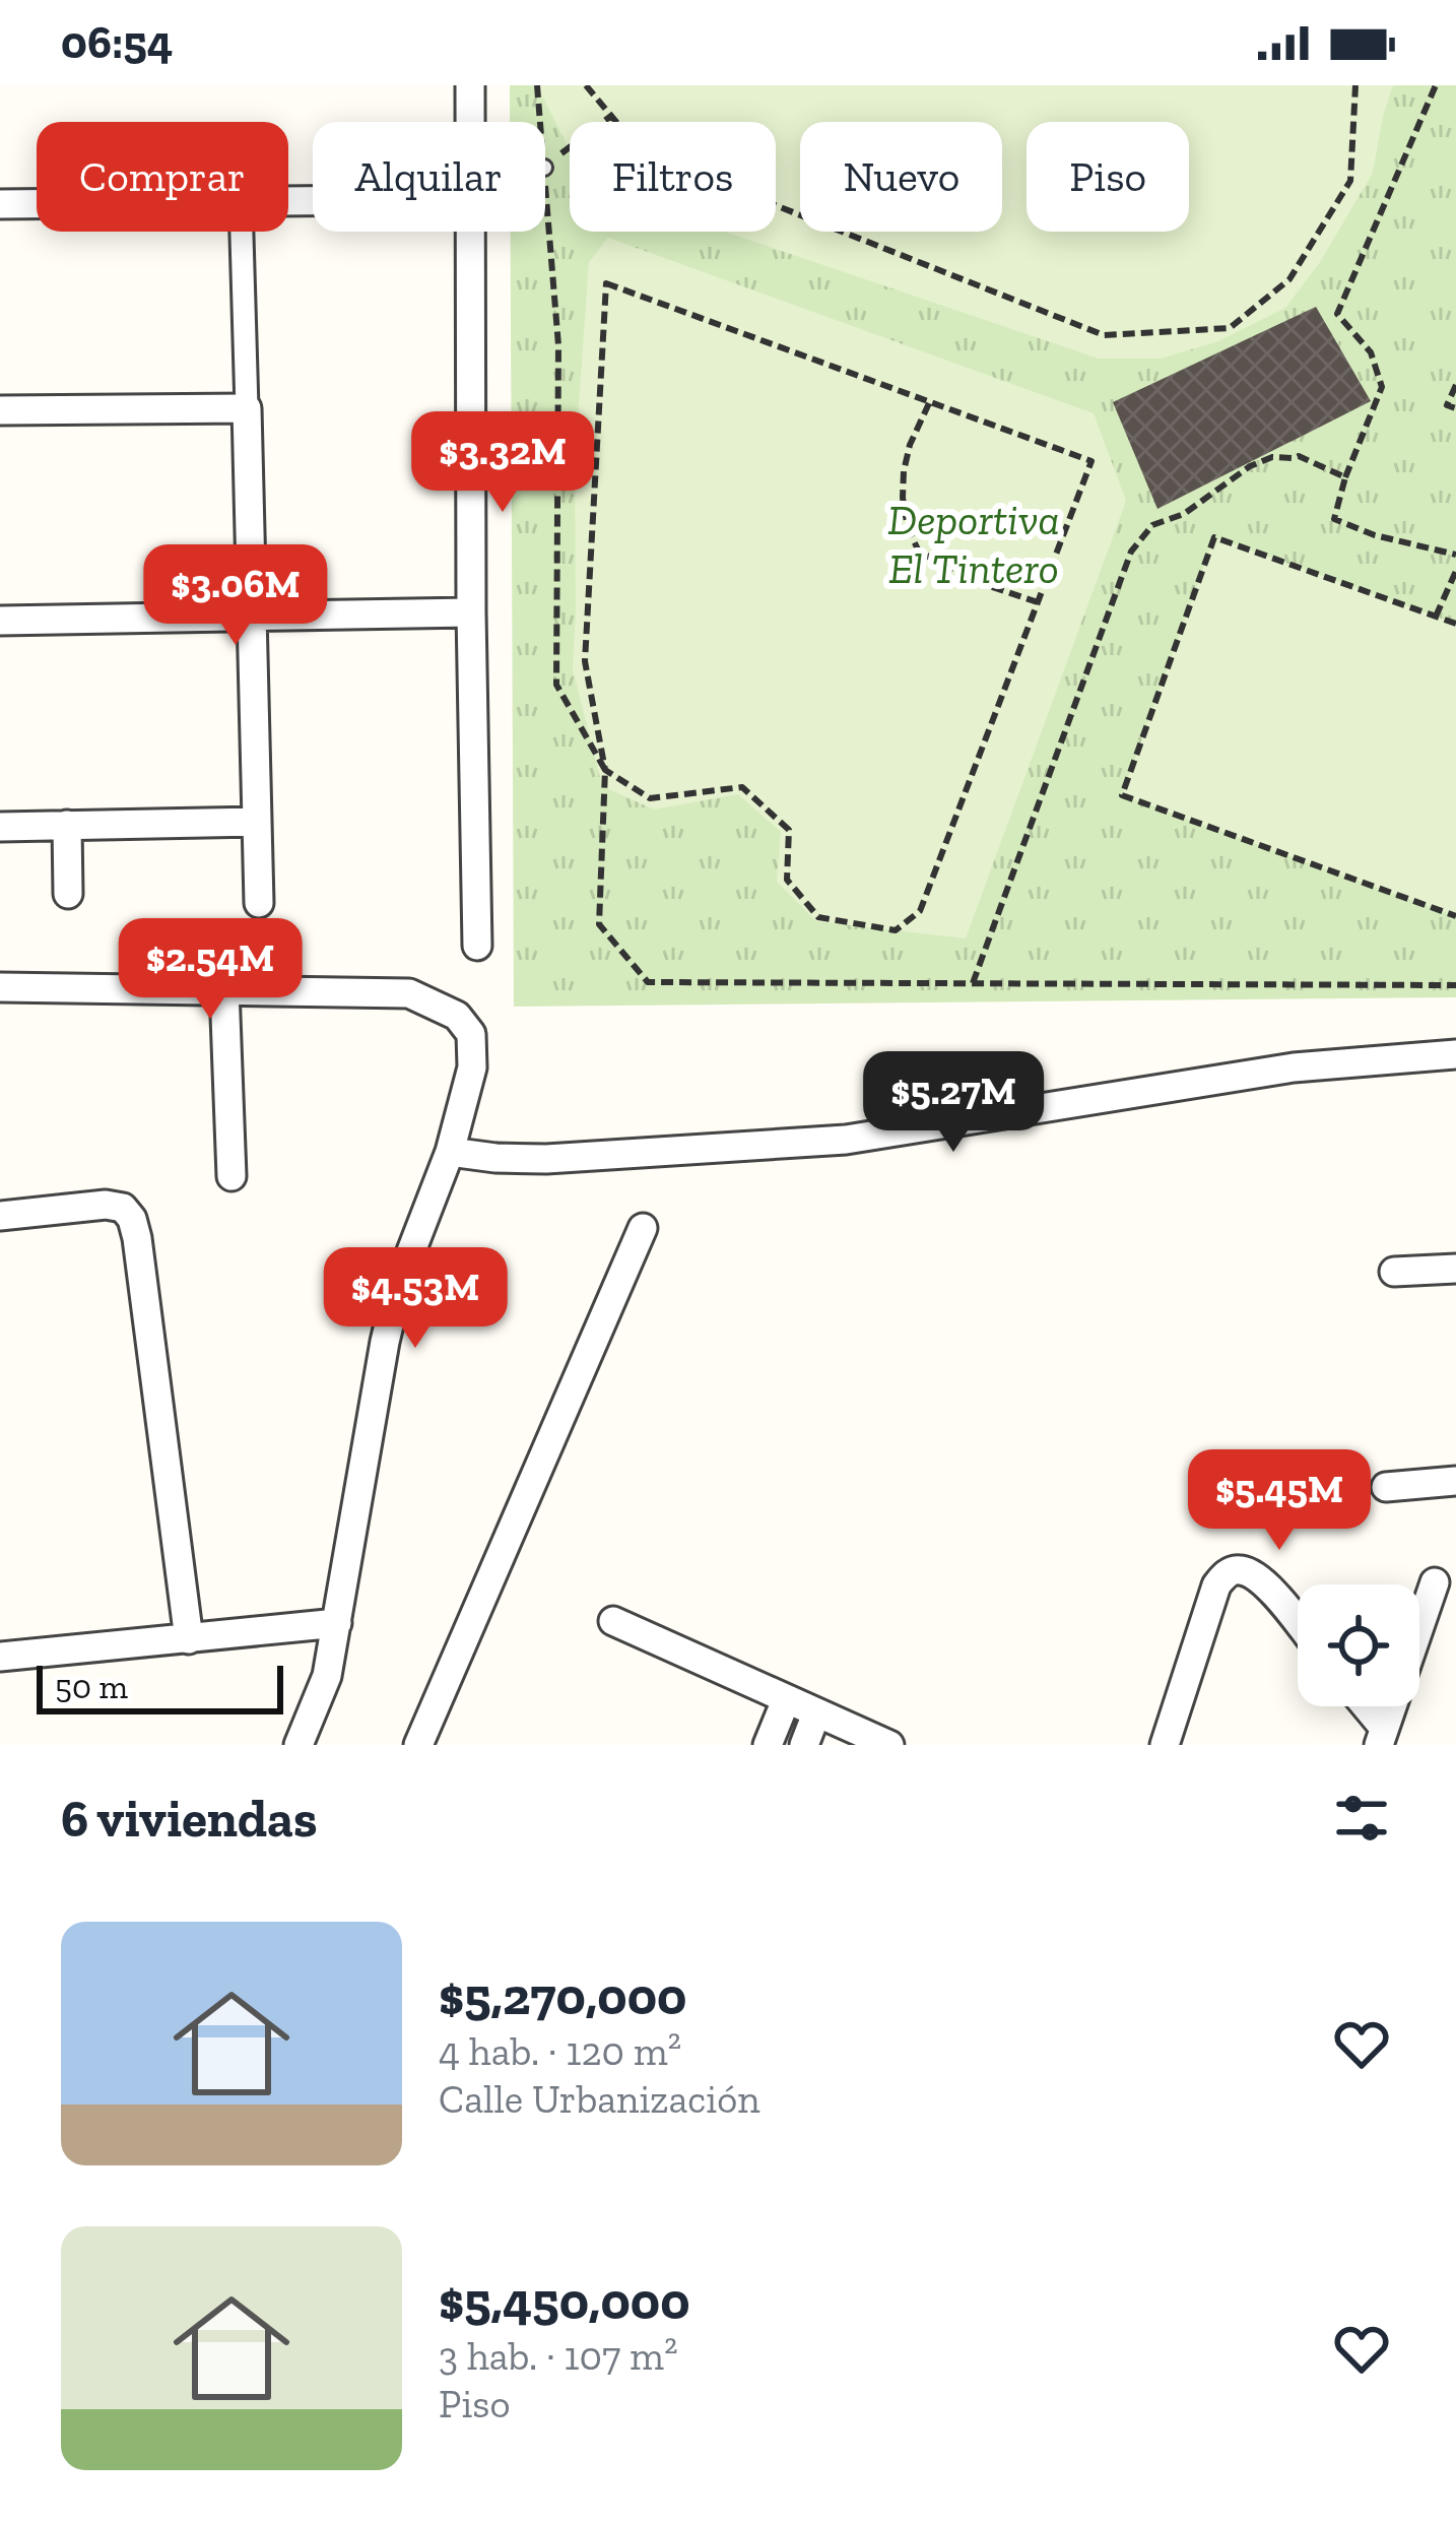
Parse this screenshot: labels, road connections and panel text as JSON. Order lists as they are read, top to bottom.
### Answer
{
  "parks": ["Deportiva El Tintero"],
  "scale_bar": "50 m",
  "page": {
    "status": "06:54",
    "chip": [
      "Comprar",
      "Alquilar",
      "Filtros",
      "Nuevo",
      "Piso"
    ],
    "price": [
      "$3.32M",
      "$3.06M",
      "$2.54M",
      "$5.27M",
      "$4.53M",
      "$5.45M"
    ],
    "scale": "50 m",
    "heading": "6 viviendas",
    "list": [
      {
        "name": "$5,270,000",
        "note": "4 hab. · 120 m² · Calle Urbanización"
      },
      {
        "name": "$5,450,000",
        "note": "3 hab. · 107 m² · Piso"
      }
    ]
  }
}
